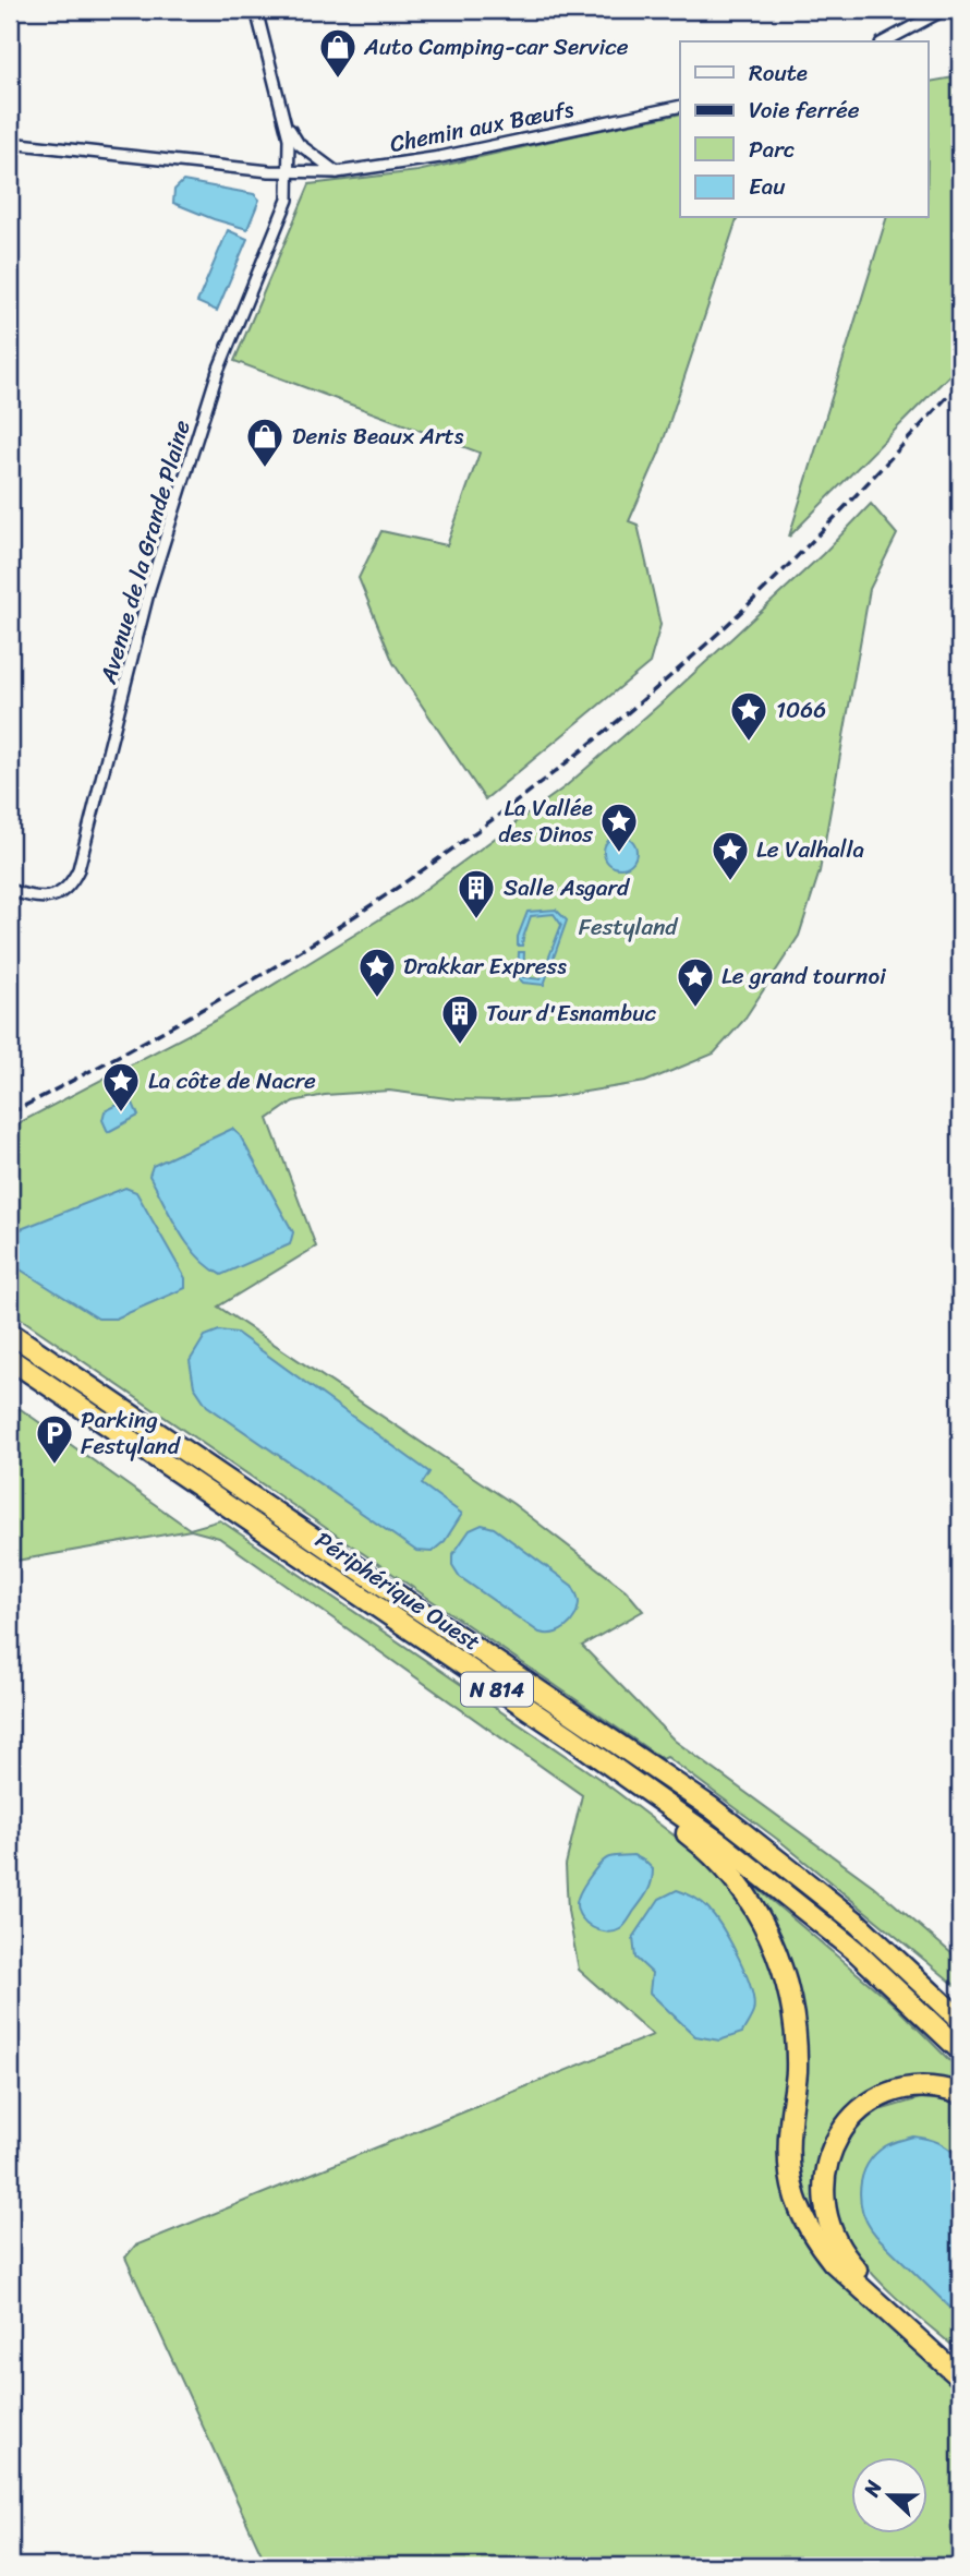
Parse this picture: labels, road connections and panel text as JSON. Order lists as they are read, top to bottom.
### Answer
{
  "streets": {
    "highway": ["Périphérique Ouest", "N 814"],
    "street": ["Chemin aux Bœufs", "Avenue de la Grande Plaine"]
  },
  "crossings": [
    ["Chemin aux Bœufs", "Avenue de la Grande Plaine"]
  ],
  "parks": ["Festyland"],
  "places": {
    "shop": ["Auto Camping-car Service", "Denis Beaux Arts"],
    "place": [
      "1066",
      "La Vallée des Dinos",
      "Le Valhalla",
      "Drakkar Express",
      "Le grand tournoi",
      "La côte de Nacre"
    ],
    "building": ["Salle Asgard", "Tour d'Esnambuc"],
    "parking": ["Parking Festyland"]
  },
  "legend": [
    "Route",
    "Voie ferrée",
    "Parc",
    "Eau"
  ],
  "north": "left"
}
